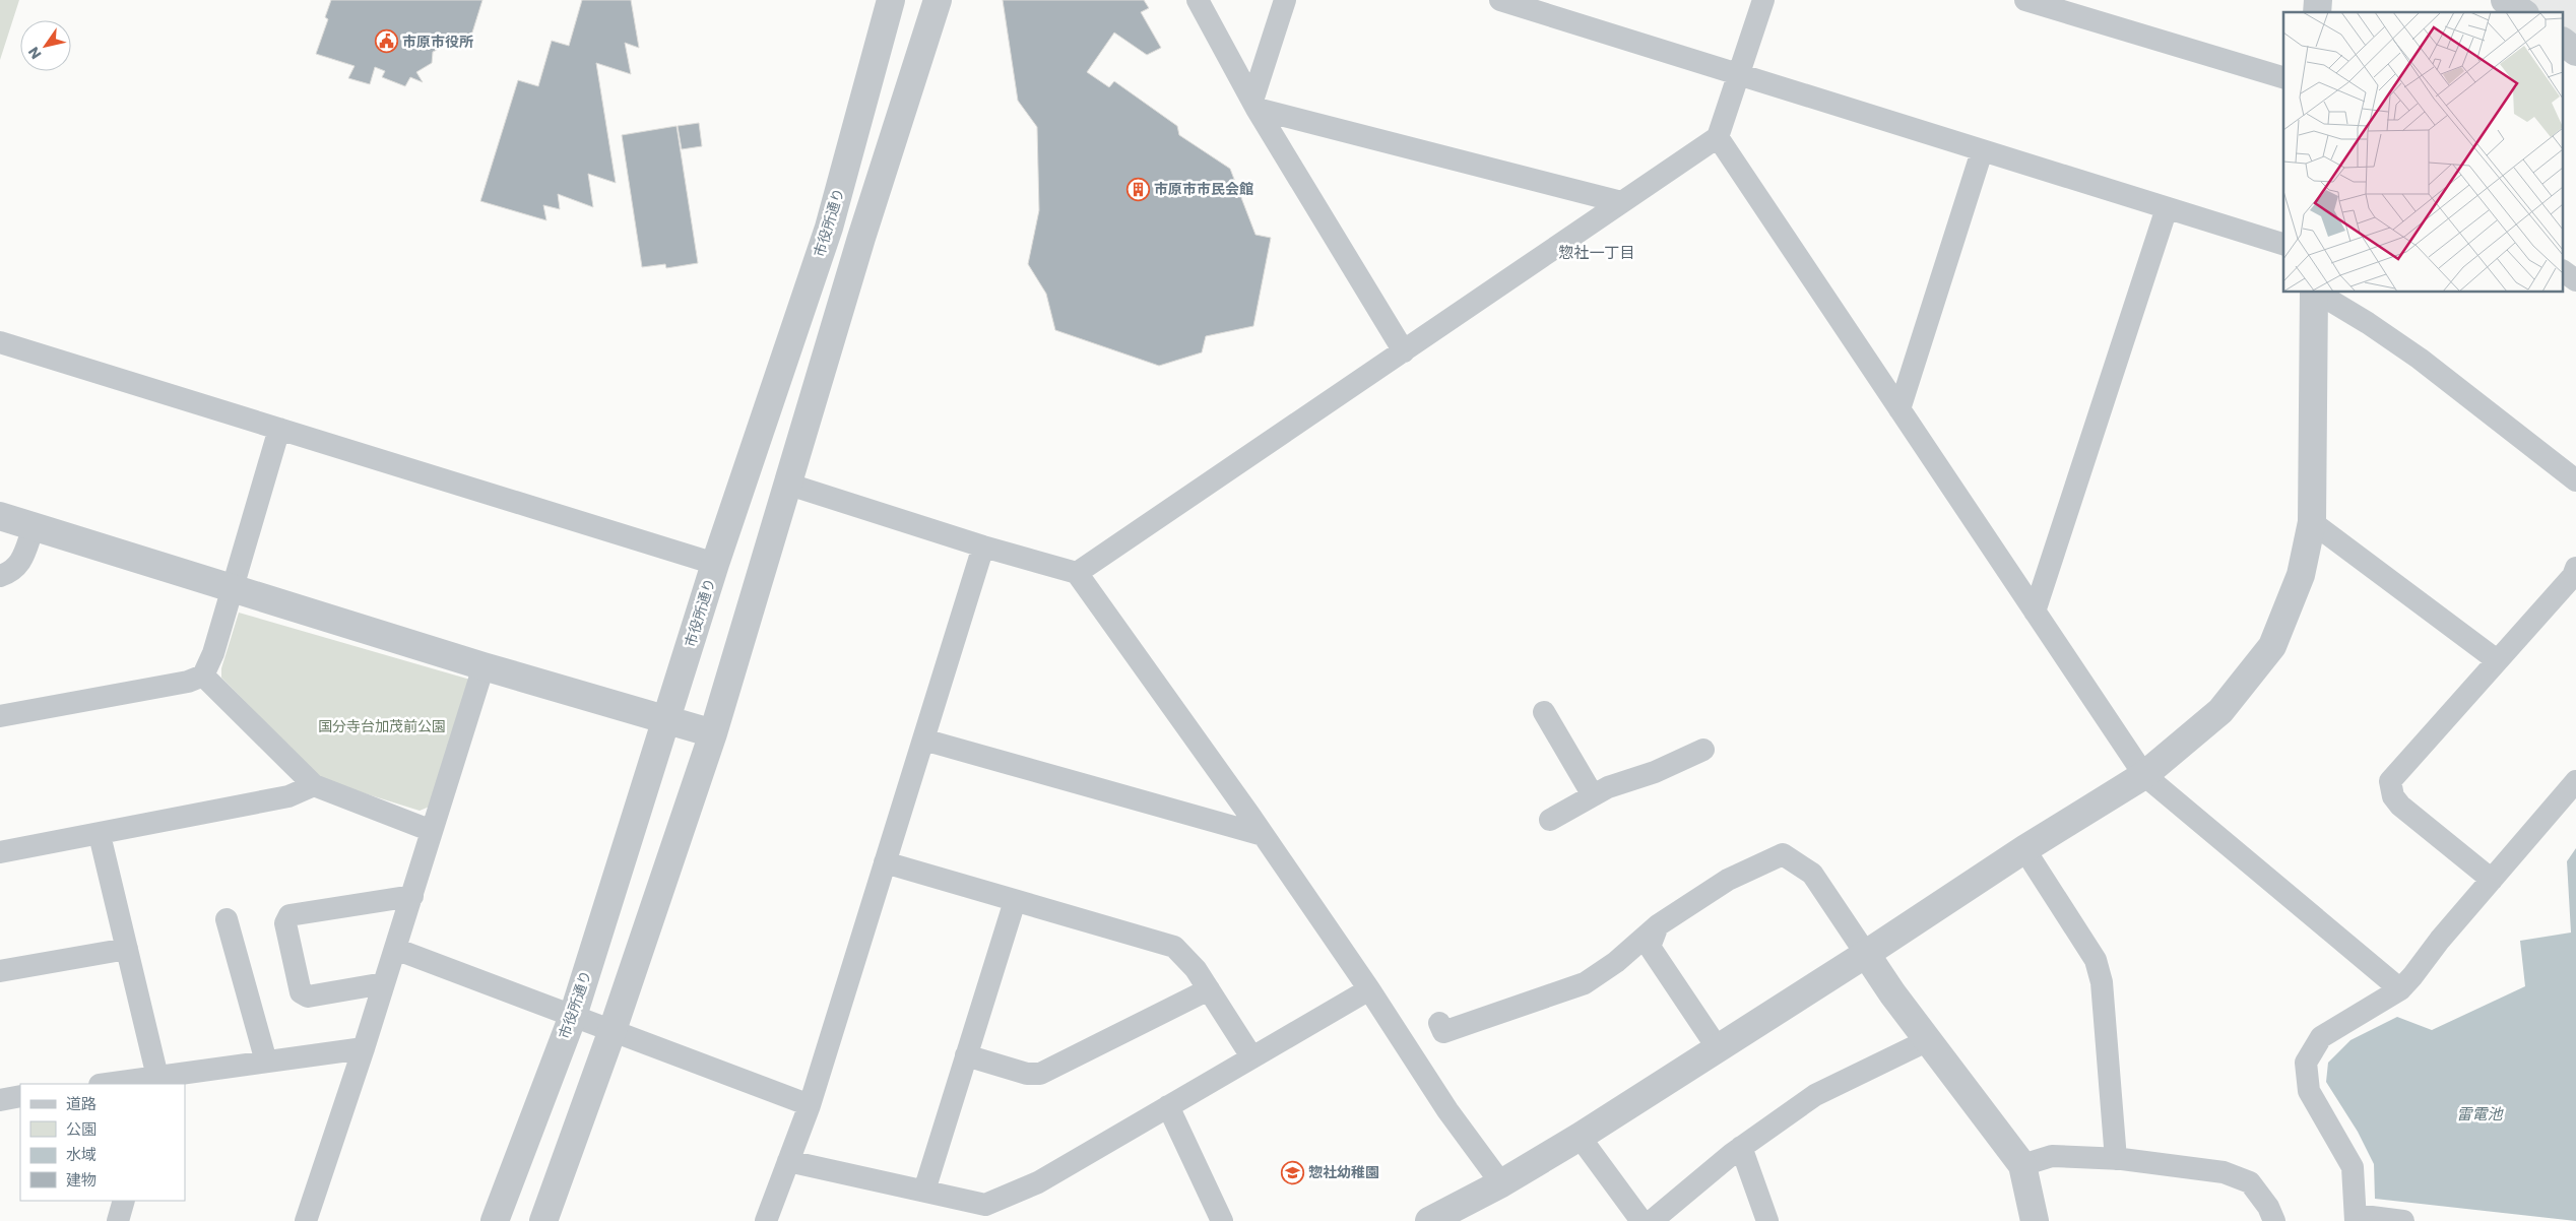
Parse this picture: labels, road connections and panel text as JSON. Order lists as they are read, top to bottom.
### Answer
{
  "streets": {
    "street": ["市役所通り"]
  },
  "districts": ["惣社一丁目"],
  "water": ["雷電池"],
  "parks": ["国分寺台加茂前公園"],
  "places": {
    "public building": ["市原市役所"],
    "building": ["市原市市民会館"],
    "school or university": ["惣社幼稚園"]
  },
  "legend": [
    "道路",
    "公園",
    "水域",
    "建物"
  ],
  "north": "bottom left"
}
